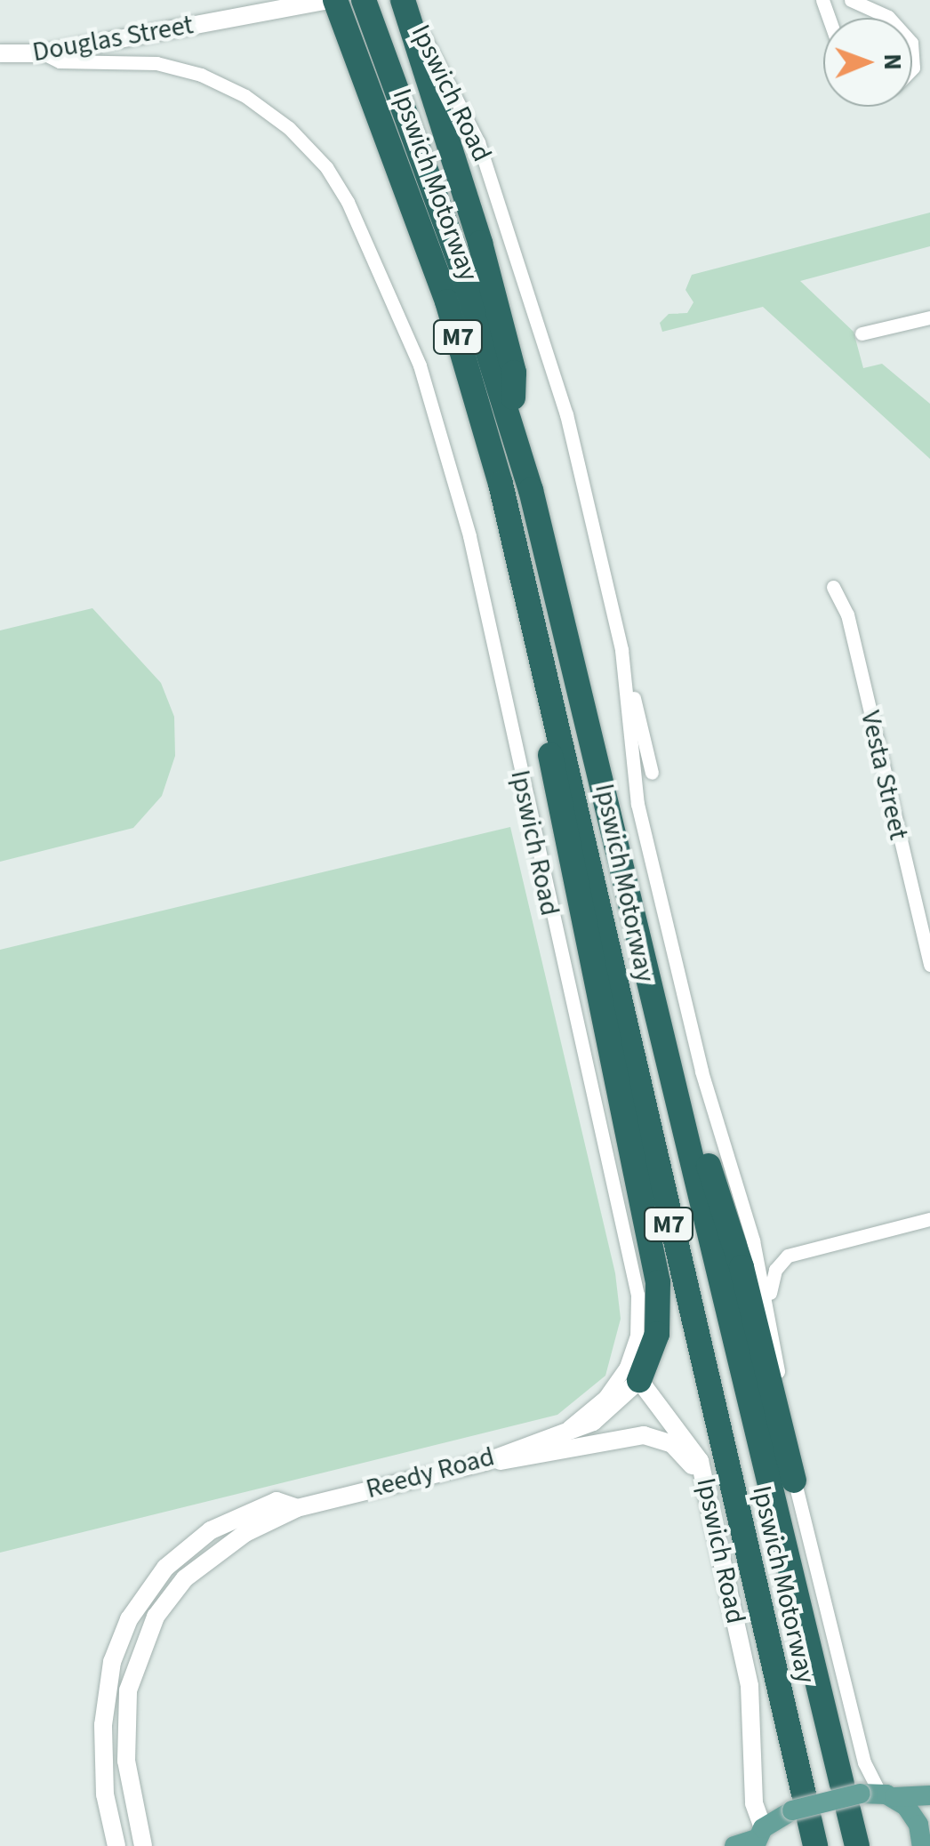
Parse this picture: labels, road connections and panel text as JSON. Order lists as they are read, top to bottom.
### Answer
{
  "streets": {
    "highway": ["Ipswich Motorway", "M7"],
    "main road": ["Douglas Street", "Ipswich Road", "Reedy Road"],
    "street": ["Vesta Street"]
  },
  "crossings": [
    ["Douglas Street", "Ipswich Road"],
    ["Douglas Street", "Ipswich Motorway"],
    ["Ipswich Road", "Ipswich Motorway"],
    ["Ipswich Road", "Reedy Road"]
  ],
  "north": "right"
}
